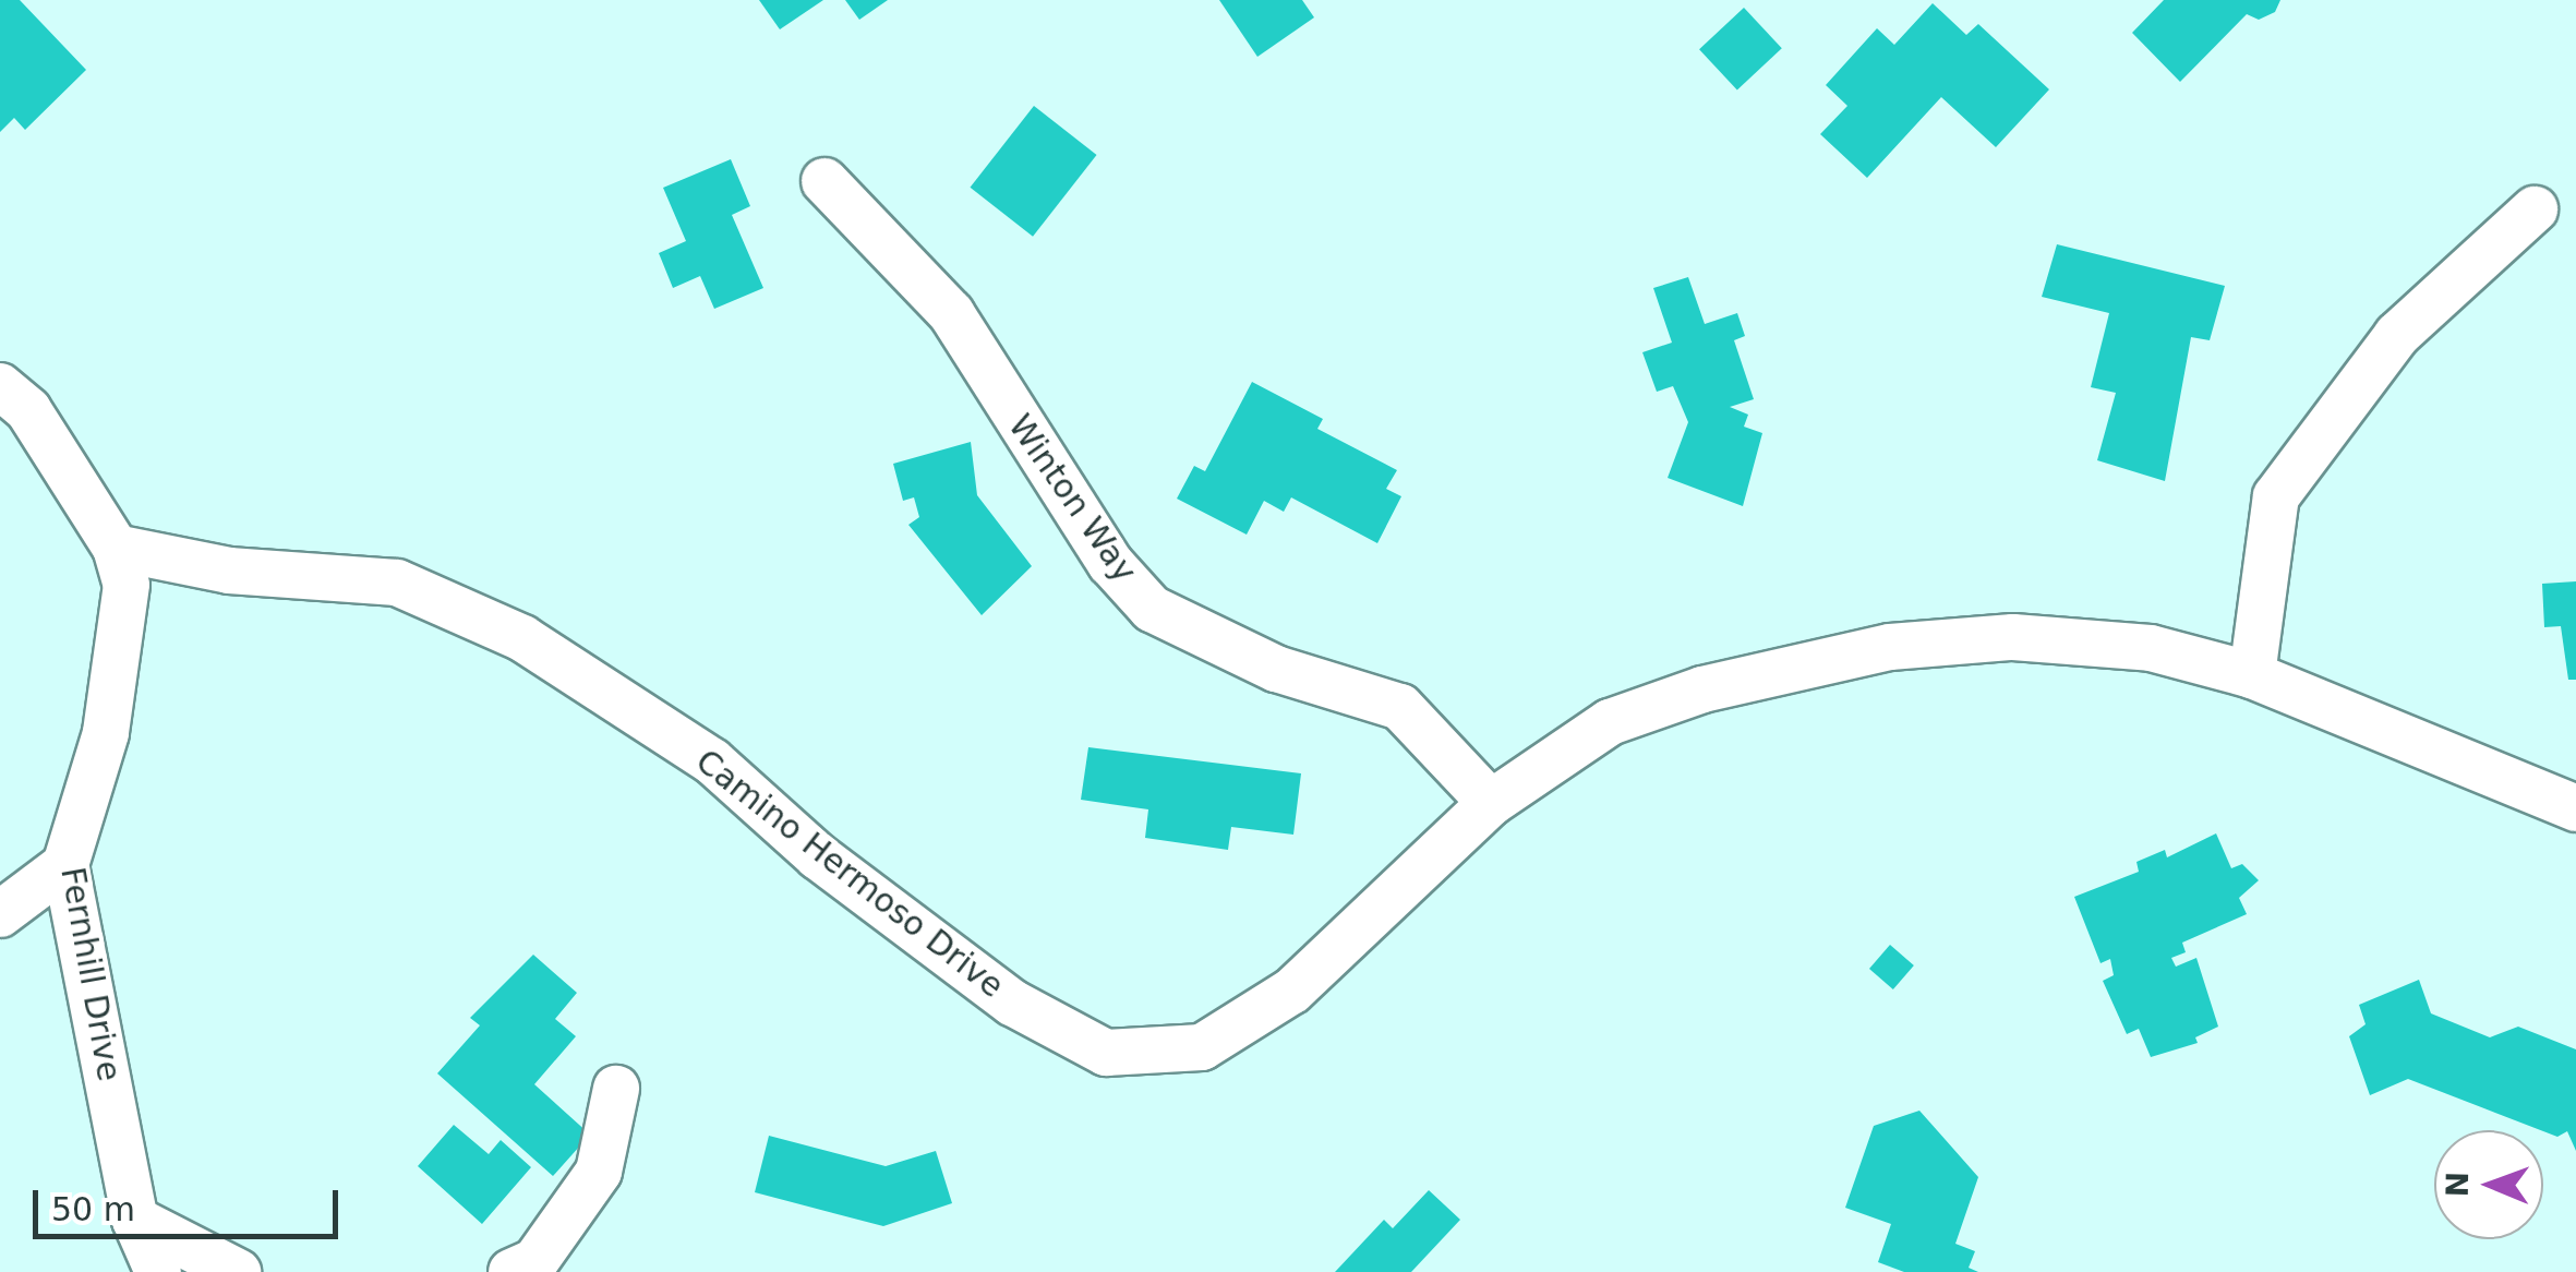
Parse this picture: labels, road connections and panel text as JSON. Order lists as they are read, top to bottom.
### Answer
{
  "streets": {
    "street": ["Winton Way", "Camino Hermoso Drive", "Fernhill Drive"]
  },
  "crossings": [
    ["Winton Way", "Camino Hermoso Drive"],
    ["Camino Hermoso Drive", "Fernhill Drive"]
  ],
  "scale_bar": "50 m",
  "north": "left"
}
